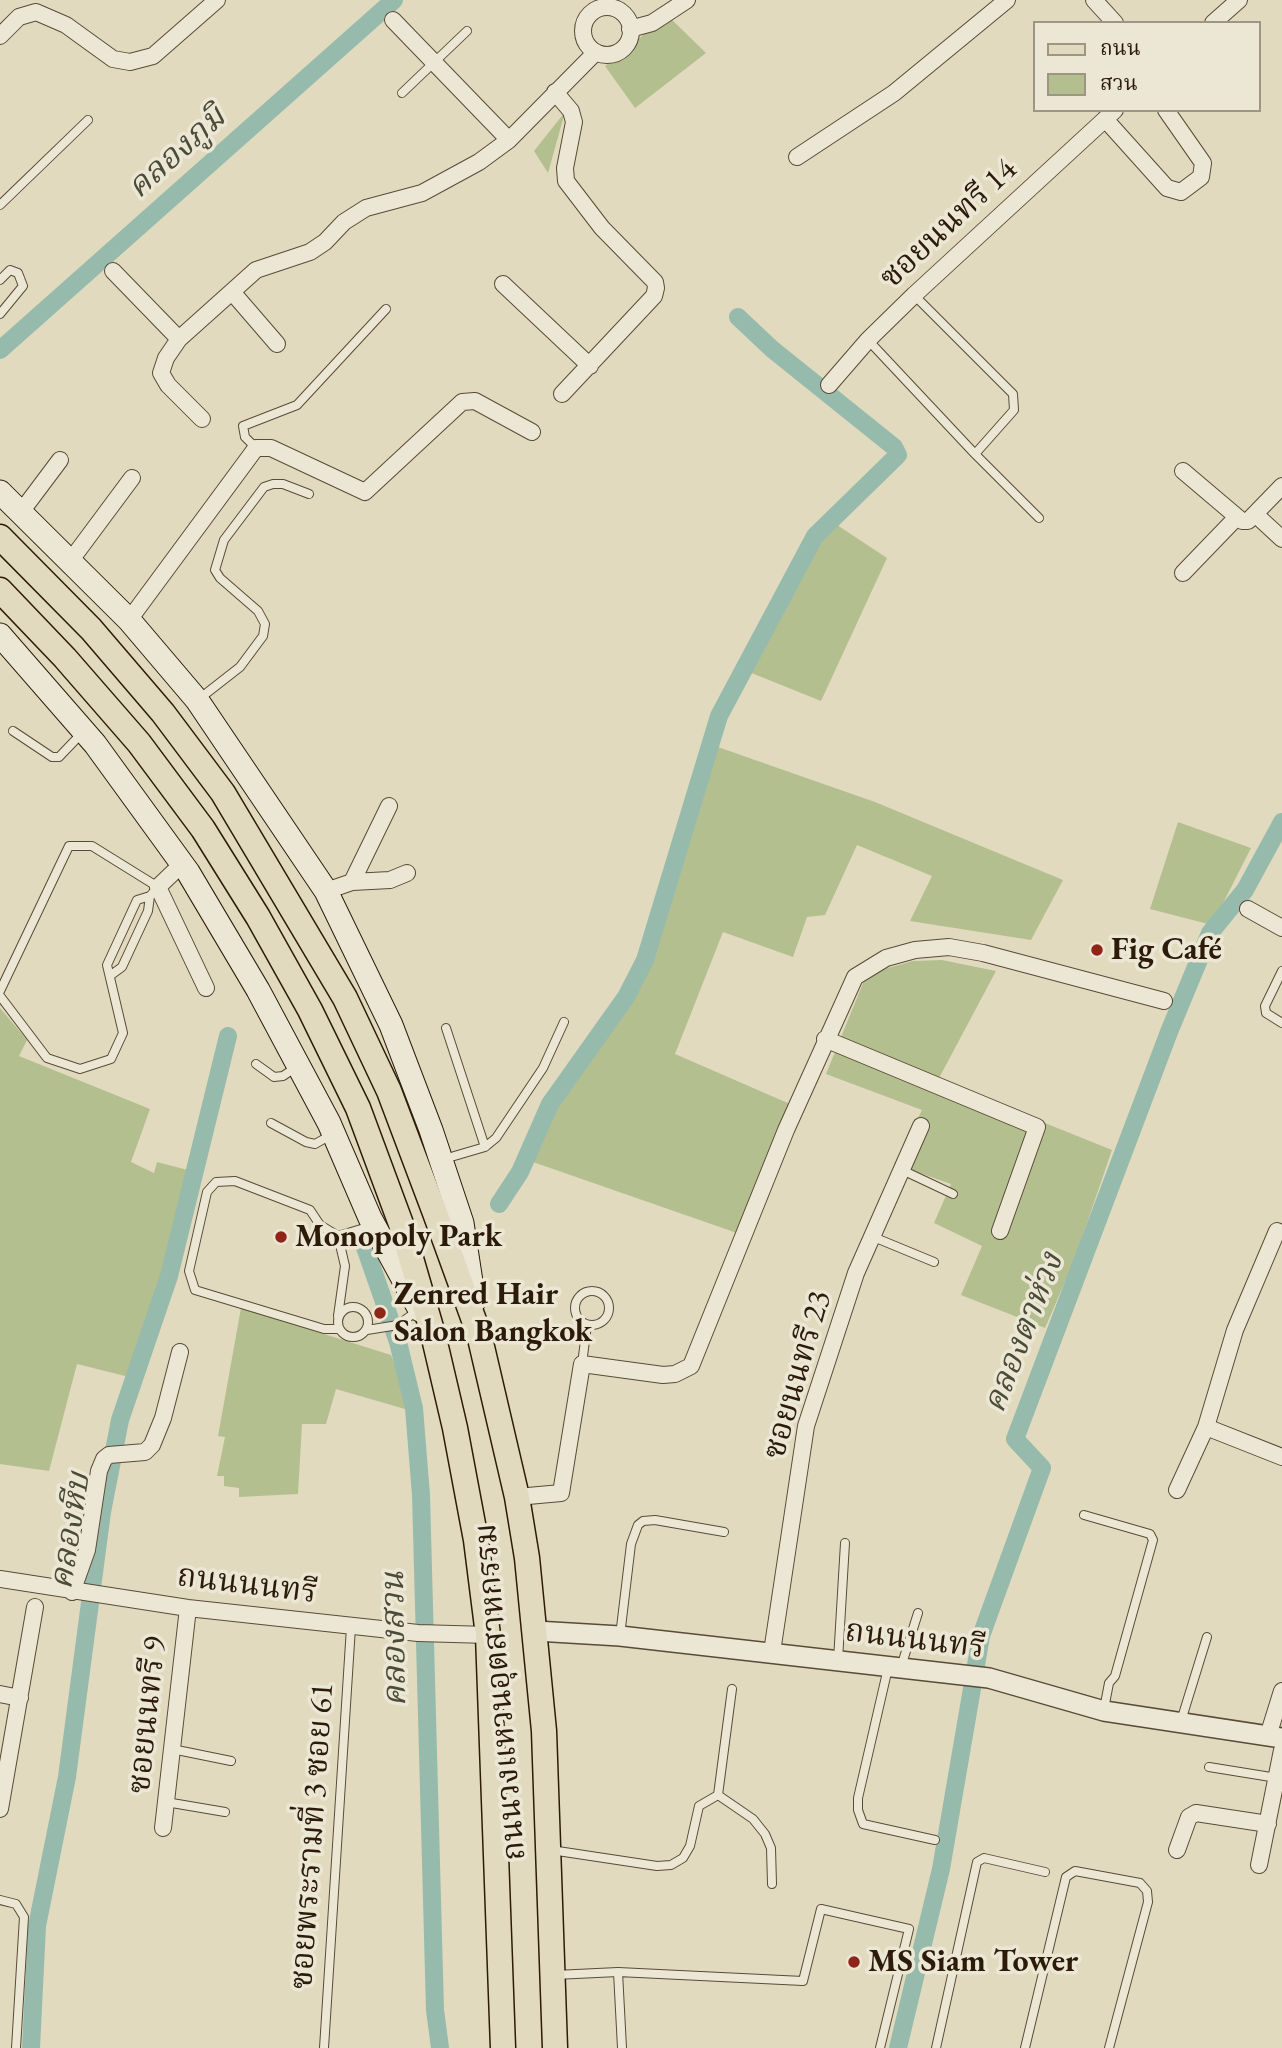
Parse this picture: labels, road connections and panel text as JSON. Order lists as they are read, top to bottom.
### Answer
{
  "streets": {
    "main road": ["ถนนวงแหวนอุตสาหกรรม"],
    "street": [
      "ซอยนนทรี 14",
      "ซอยนนทรี 23",
      "ถนนนนทรี",
      "ซอยนนทรี 9"
    ],
    "lane": ["ซอยพระรามที่ 3 ซอย 61"]
  },
  "crossings": [
    ["ซอยนนทรี 23", "ถนนนนทรี"],
    ["ถนนนนทรี", "ถนนวงแหวนอุตสาหกรรม"],
    ["ถนนนนทรี", "ซอยนนทรี 9"],
    ["ถนนนนทรี", "ซอยพระรามที่ 3 ซอย 61"]
  ],
  "water": [
    "คลองภูมิ",
    "คลองตาห่วง",
    "คลองหีบ",
    "คลองสวน"
  ],
  "places": [
    "Fig Café",
    "Monopoly Park",
    "Zenred Hair Salon Bangkok",
    "MS Siam Tower"
  ],
  "legend": ["ถนน", "สวน"]
}
